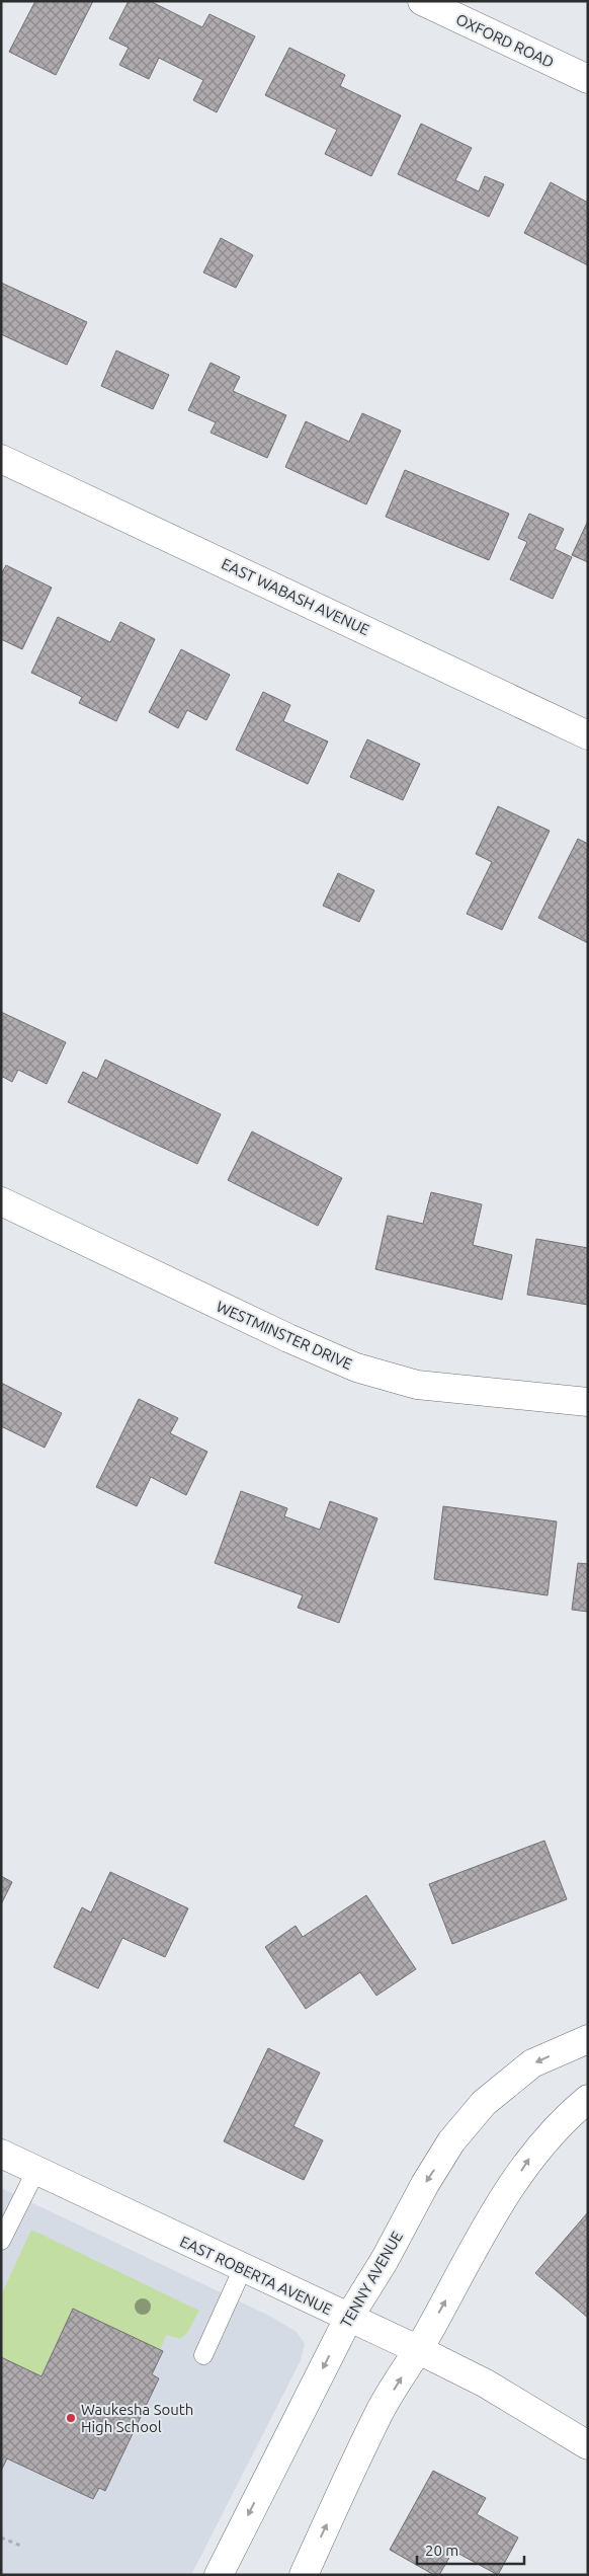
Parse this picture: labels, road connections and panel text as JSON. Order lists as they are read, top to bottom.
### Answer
{
  "streets": {
    "street": [
      "OXFORD ROAD",
      "EAST WABASH AVENUE",
      "WESTMINSTER DRIVE",
      "EAST ROBERTA AVENUE",
      "TENNY AVENUE"
    ]
  },
  "crossings": [
    ["EAST ROBERTA AVENUE", "TENNY AVENUE"]
  ],
  "places": ["Waukesha South High School"],
  "scale_bar": "20 m"
}
